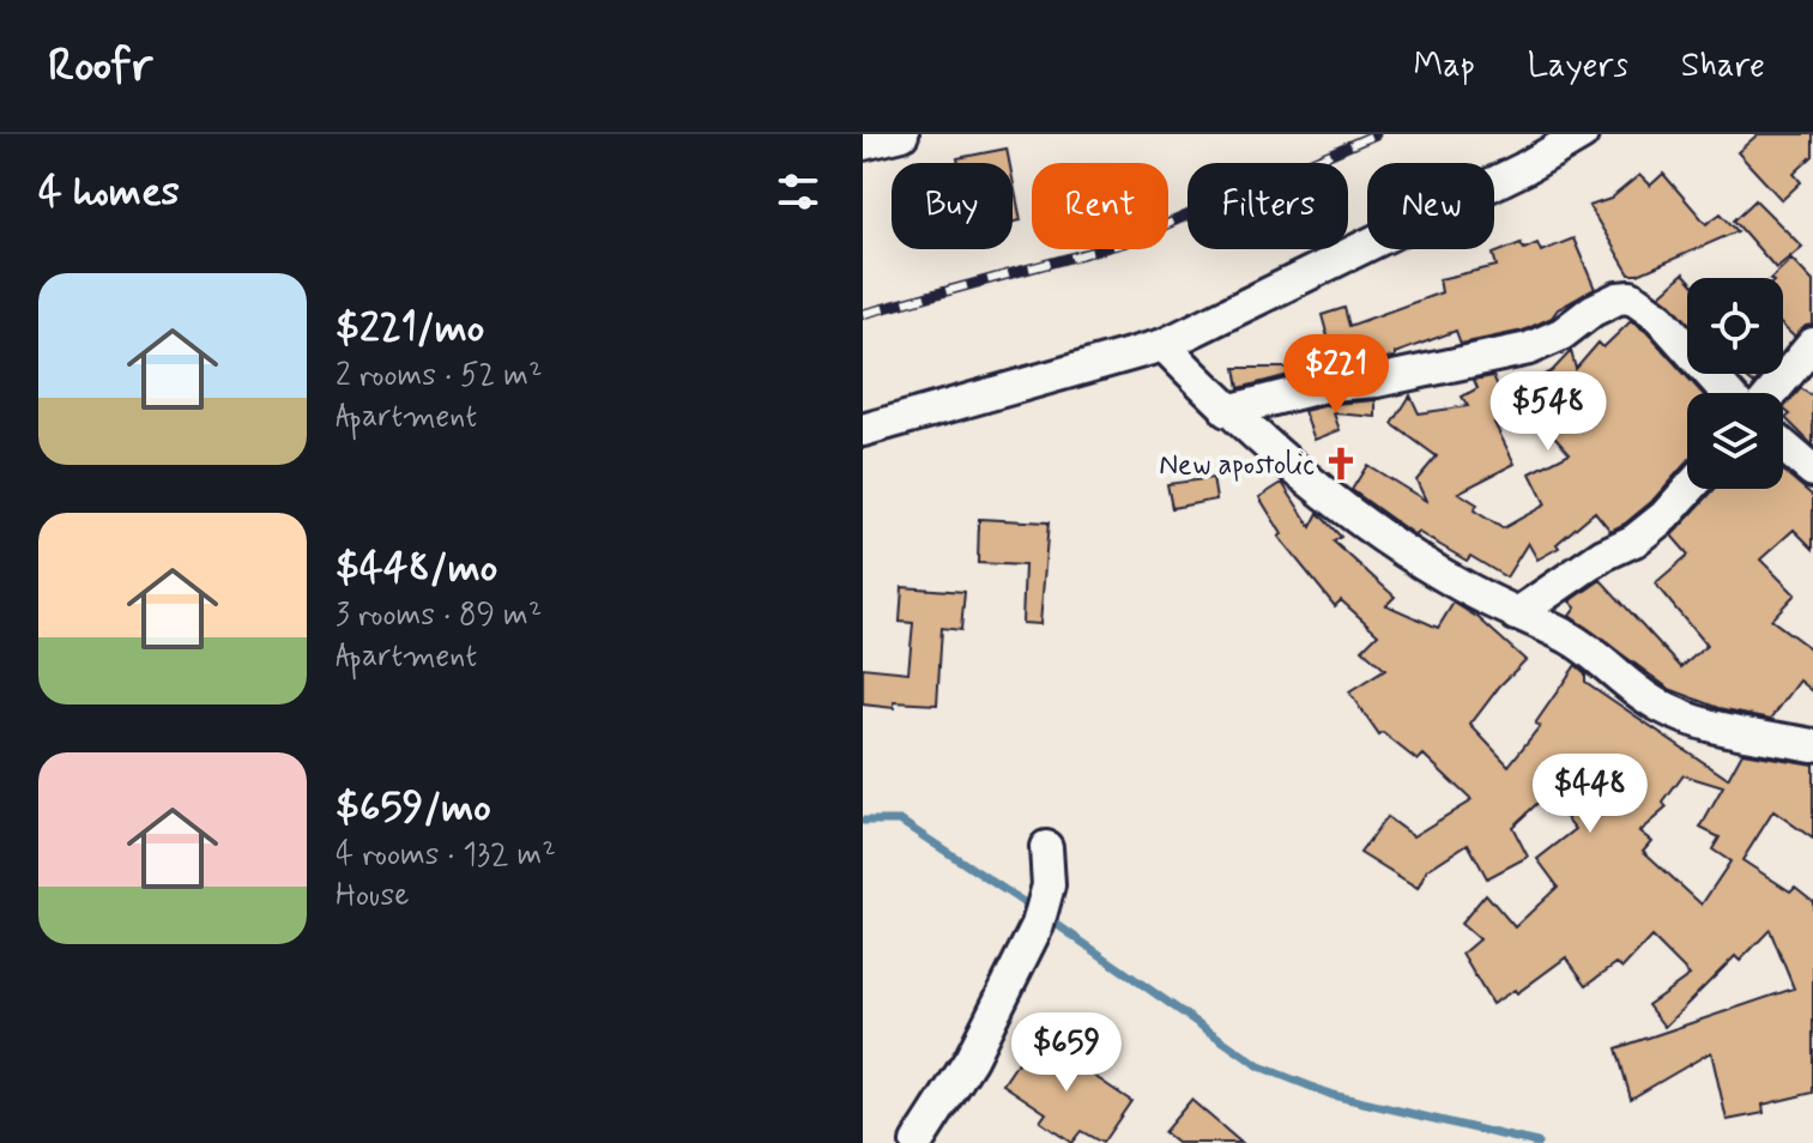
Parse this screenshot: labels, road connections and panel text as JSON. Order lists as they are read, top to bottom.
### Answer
{
  "places": {
    "church": ["New apostolic"]
  },
  "page": {
    "header": "Roofr",
    "nav": ["Map", "Layers", "Share"],
    "heading": "4 homes",
    "chip": [
      "Buy",
      "Rent",
      "Filters",
      "New"
    ],
    "list": [
      {
        "name": "$221/mo",
        "note": "2 rooms · 52 m² · Apartment"
      },
      {
        "name": "$448/mo",
        "note": "3 rooms · 89 m² · Apartment"
      },
      {
        "name": "$659/mo",
        "note": "4 rooms · 132 m² · House"
      }
    ],
    "price": [
      "$221",
      "$548",
      "$448",
      "$659"
    ]
  }
}
